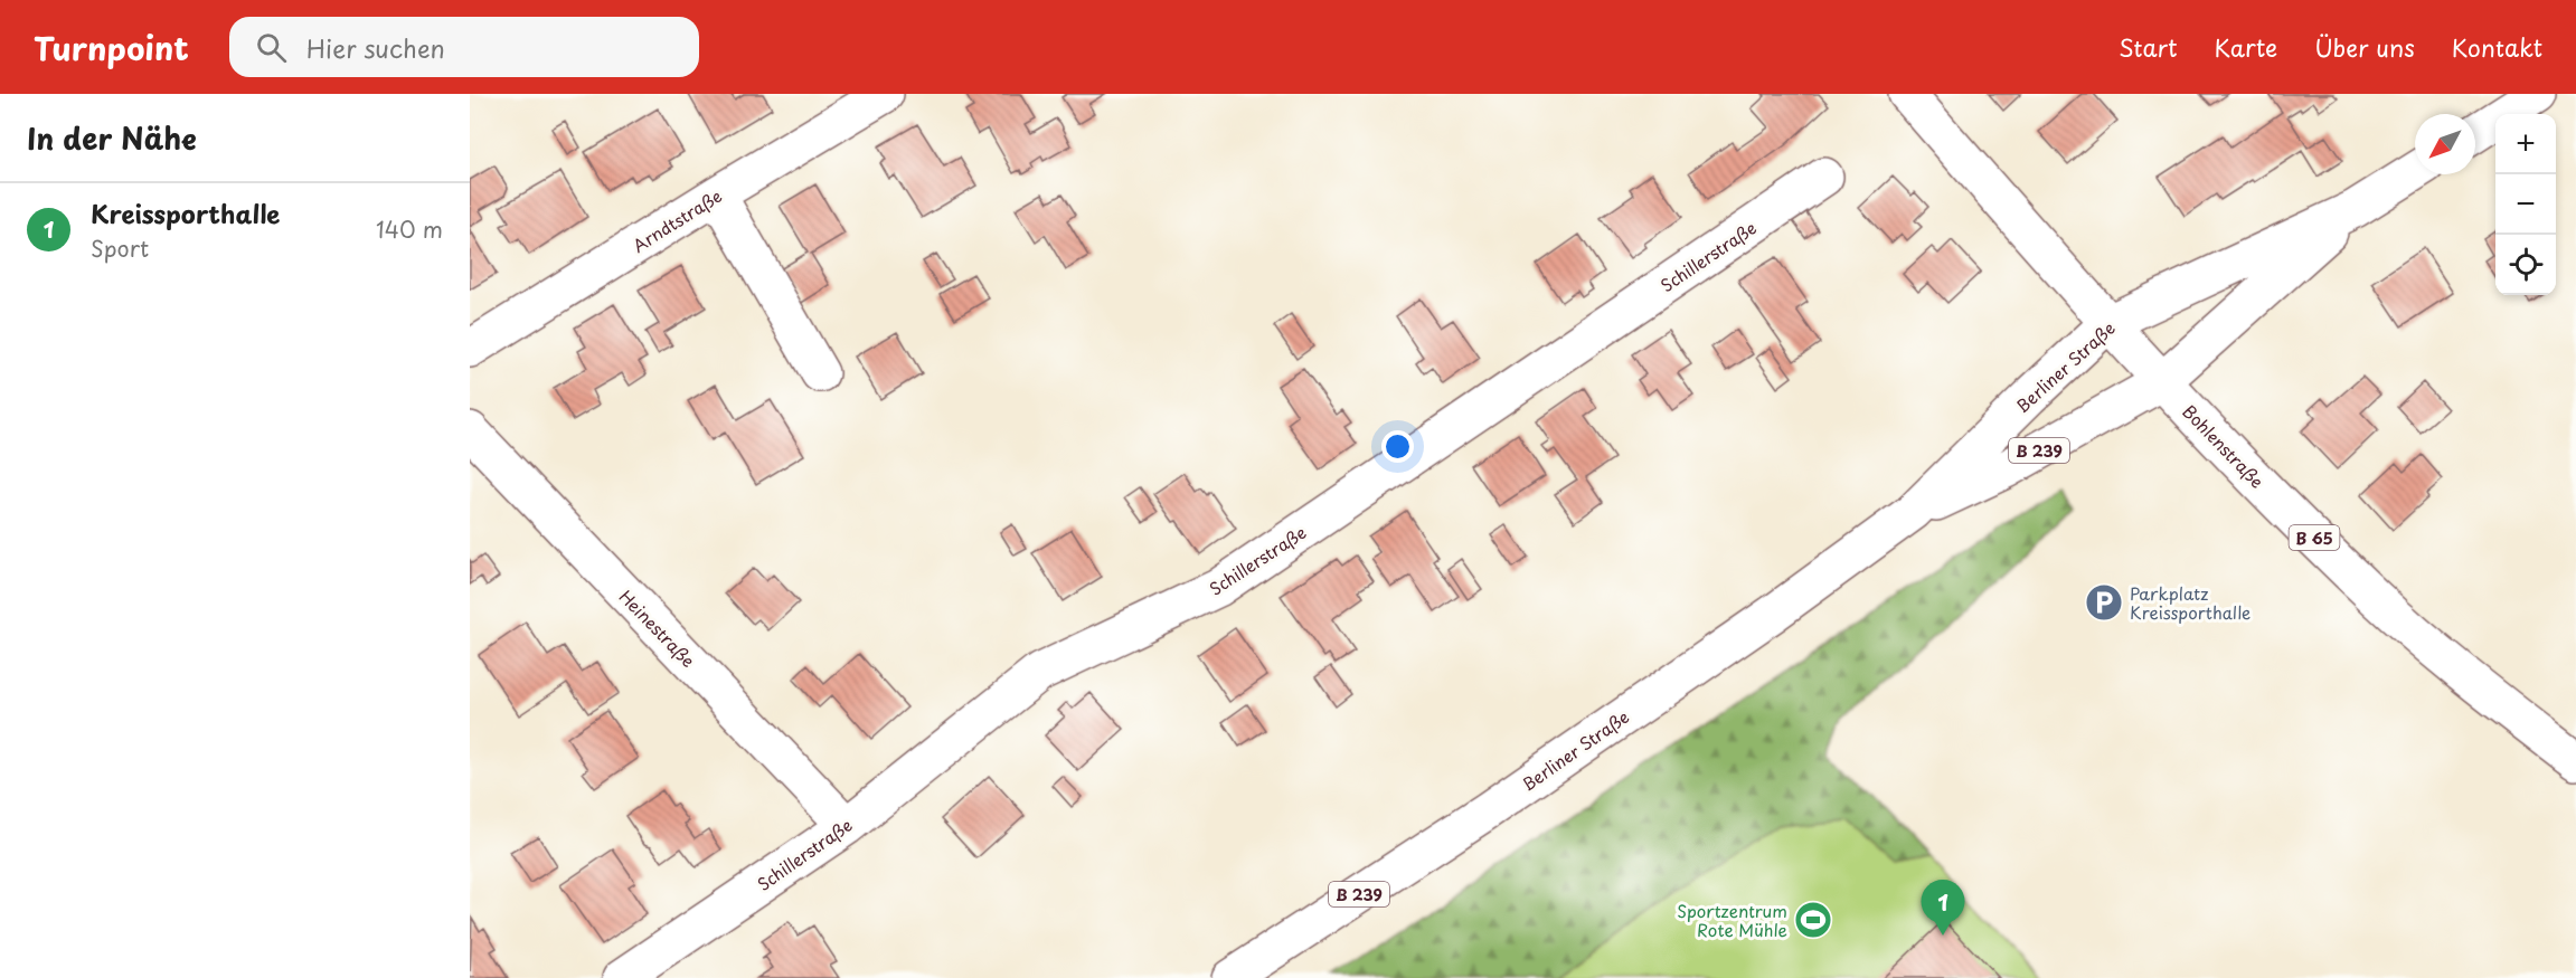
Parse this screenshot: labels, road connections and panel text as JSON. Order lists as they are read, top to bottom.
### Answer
{
  "streets": {
    "main road": [
      "Arndtstraße",
      "Schillerstraße",
      "Berliner Straße",
      "Bohlenstraße",
      "B 239",
      "B 65",
      "Heinestraße"
    ]
  },
  "crossings": [
    ["Schillerstraße", "Heinestraße"],
    ["Berliner Straße", "Bohlenstraße"]
  ],
  "places": {
    "parking": ["Parkplatz Kreissporthalle"],
    "sports": ["Sportzentrum Rote Mühle"]
  },
  "north": "bottom left",
  "page": {
    "header": "Turnpoint",
    "search": "Hier suchen",
    "nav": [
      "Start",
      "Karte",
      "Über uns",
      "Kontakt"
    ],
    "heading": "In der Nähe",
    "map_buttons": ["+", "−"],
    "list": [
      {
        "mark": "1",
        "name": "Kreissporthalle",
        "note": "Sport",
        "value": "140 m"
      }
    ],
    "pins": "1"
  }
}
